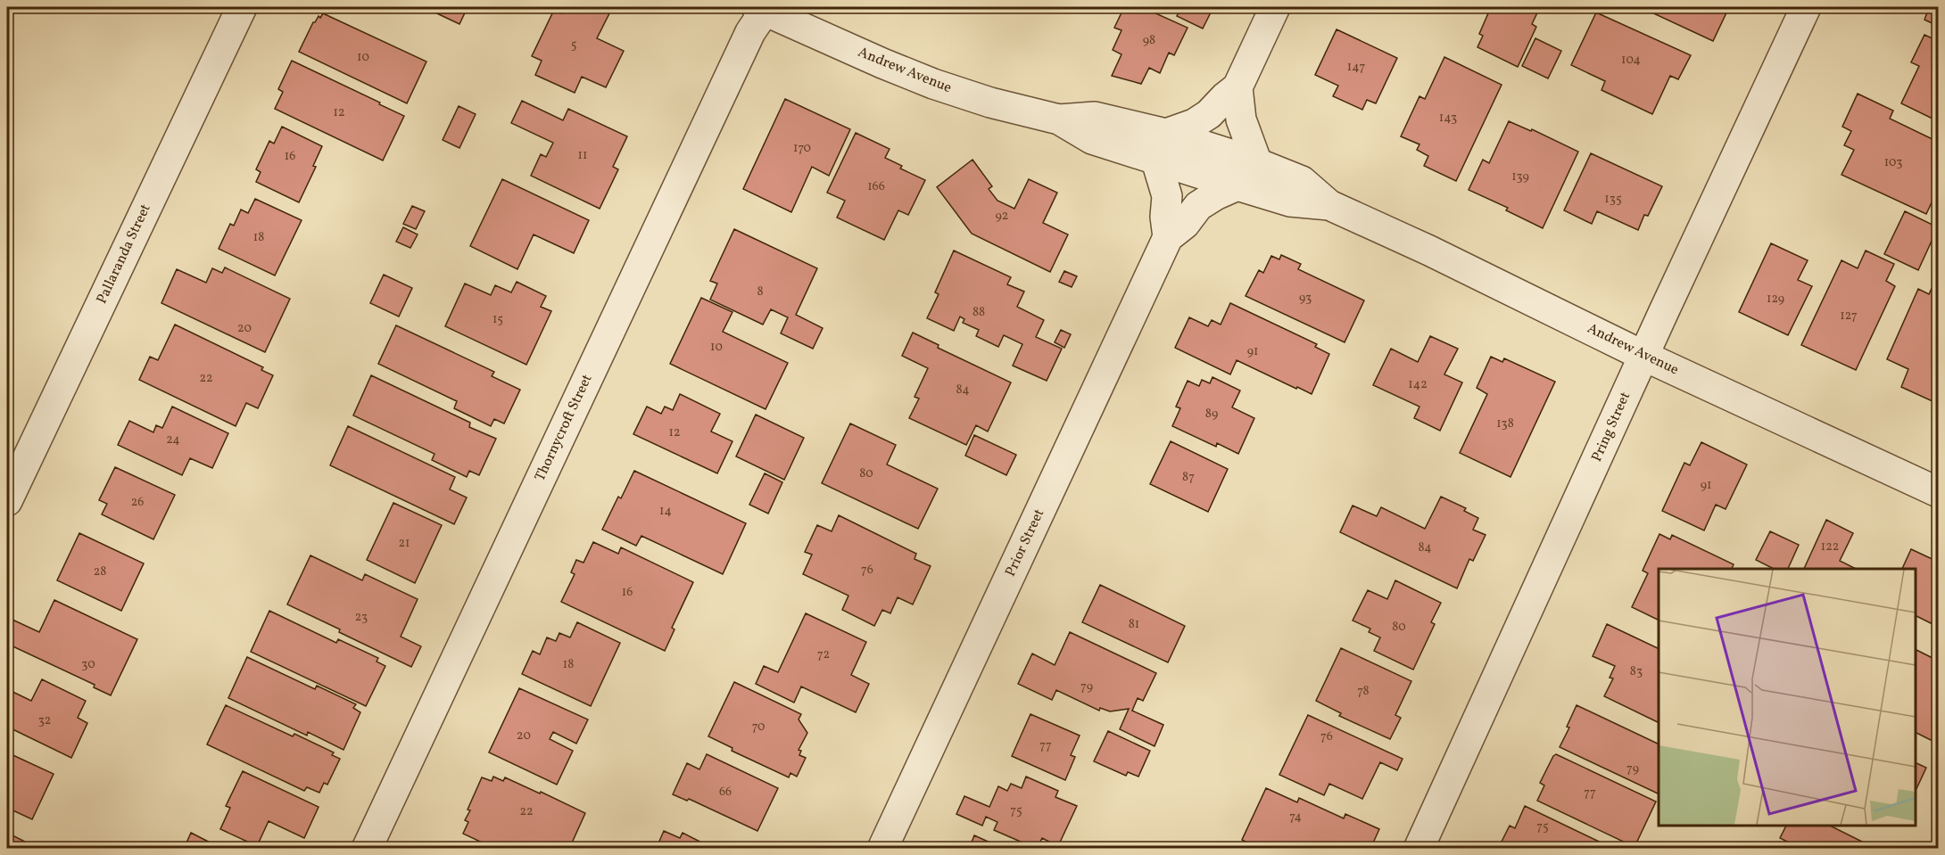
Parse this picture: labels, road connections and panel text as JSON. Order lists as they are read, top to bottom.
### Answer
{
  "streets": {
    "street": [
      "Andrew Avenue",
      "Pallaranda Street",
      "Pring Street",
      "Thornycroft Street",
      "Prior Street"
    ]
  },
  "crossings": [
    ["Andrew Avenue", "Pring Street"],
    ["Andrew Avenue", "Thornycroft Street"],
    ["Andrew Avenue", "Prior Street"]
  ],
  "house_numbers": [
    "98",
    "5",
    "10",
    "104",
    "147",
    "12",
    "143",
    "170",
    "11",
    "16",
    "103",
    "139",
    "166",
    "135",
    "92",
    "18",
    "8",
    "93",
    "129",
    "88",
    "127",
    "15",
    "20",
    "10",
    "91",
    "22",
    "142",
    "84",
    "89",
    "138",
    "12",
    "24",
    "80",
    "87",
    "91",
    "26",
    "14",
    "21",
    "122",
    "84",
    "76",
    "28",
    "16",
    "23",
    "81",
    "80",
    "72",
    "30",
    "18",
    "83",
    "79",
    "78",
    "32",
    "70",
    "20",
    "76",
    "77",
    "79",
    "66",
    "77",
    "75",
    "22",
    "74",
    "75"
  ]
}
